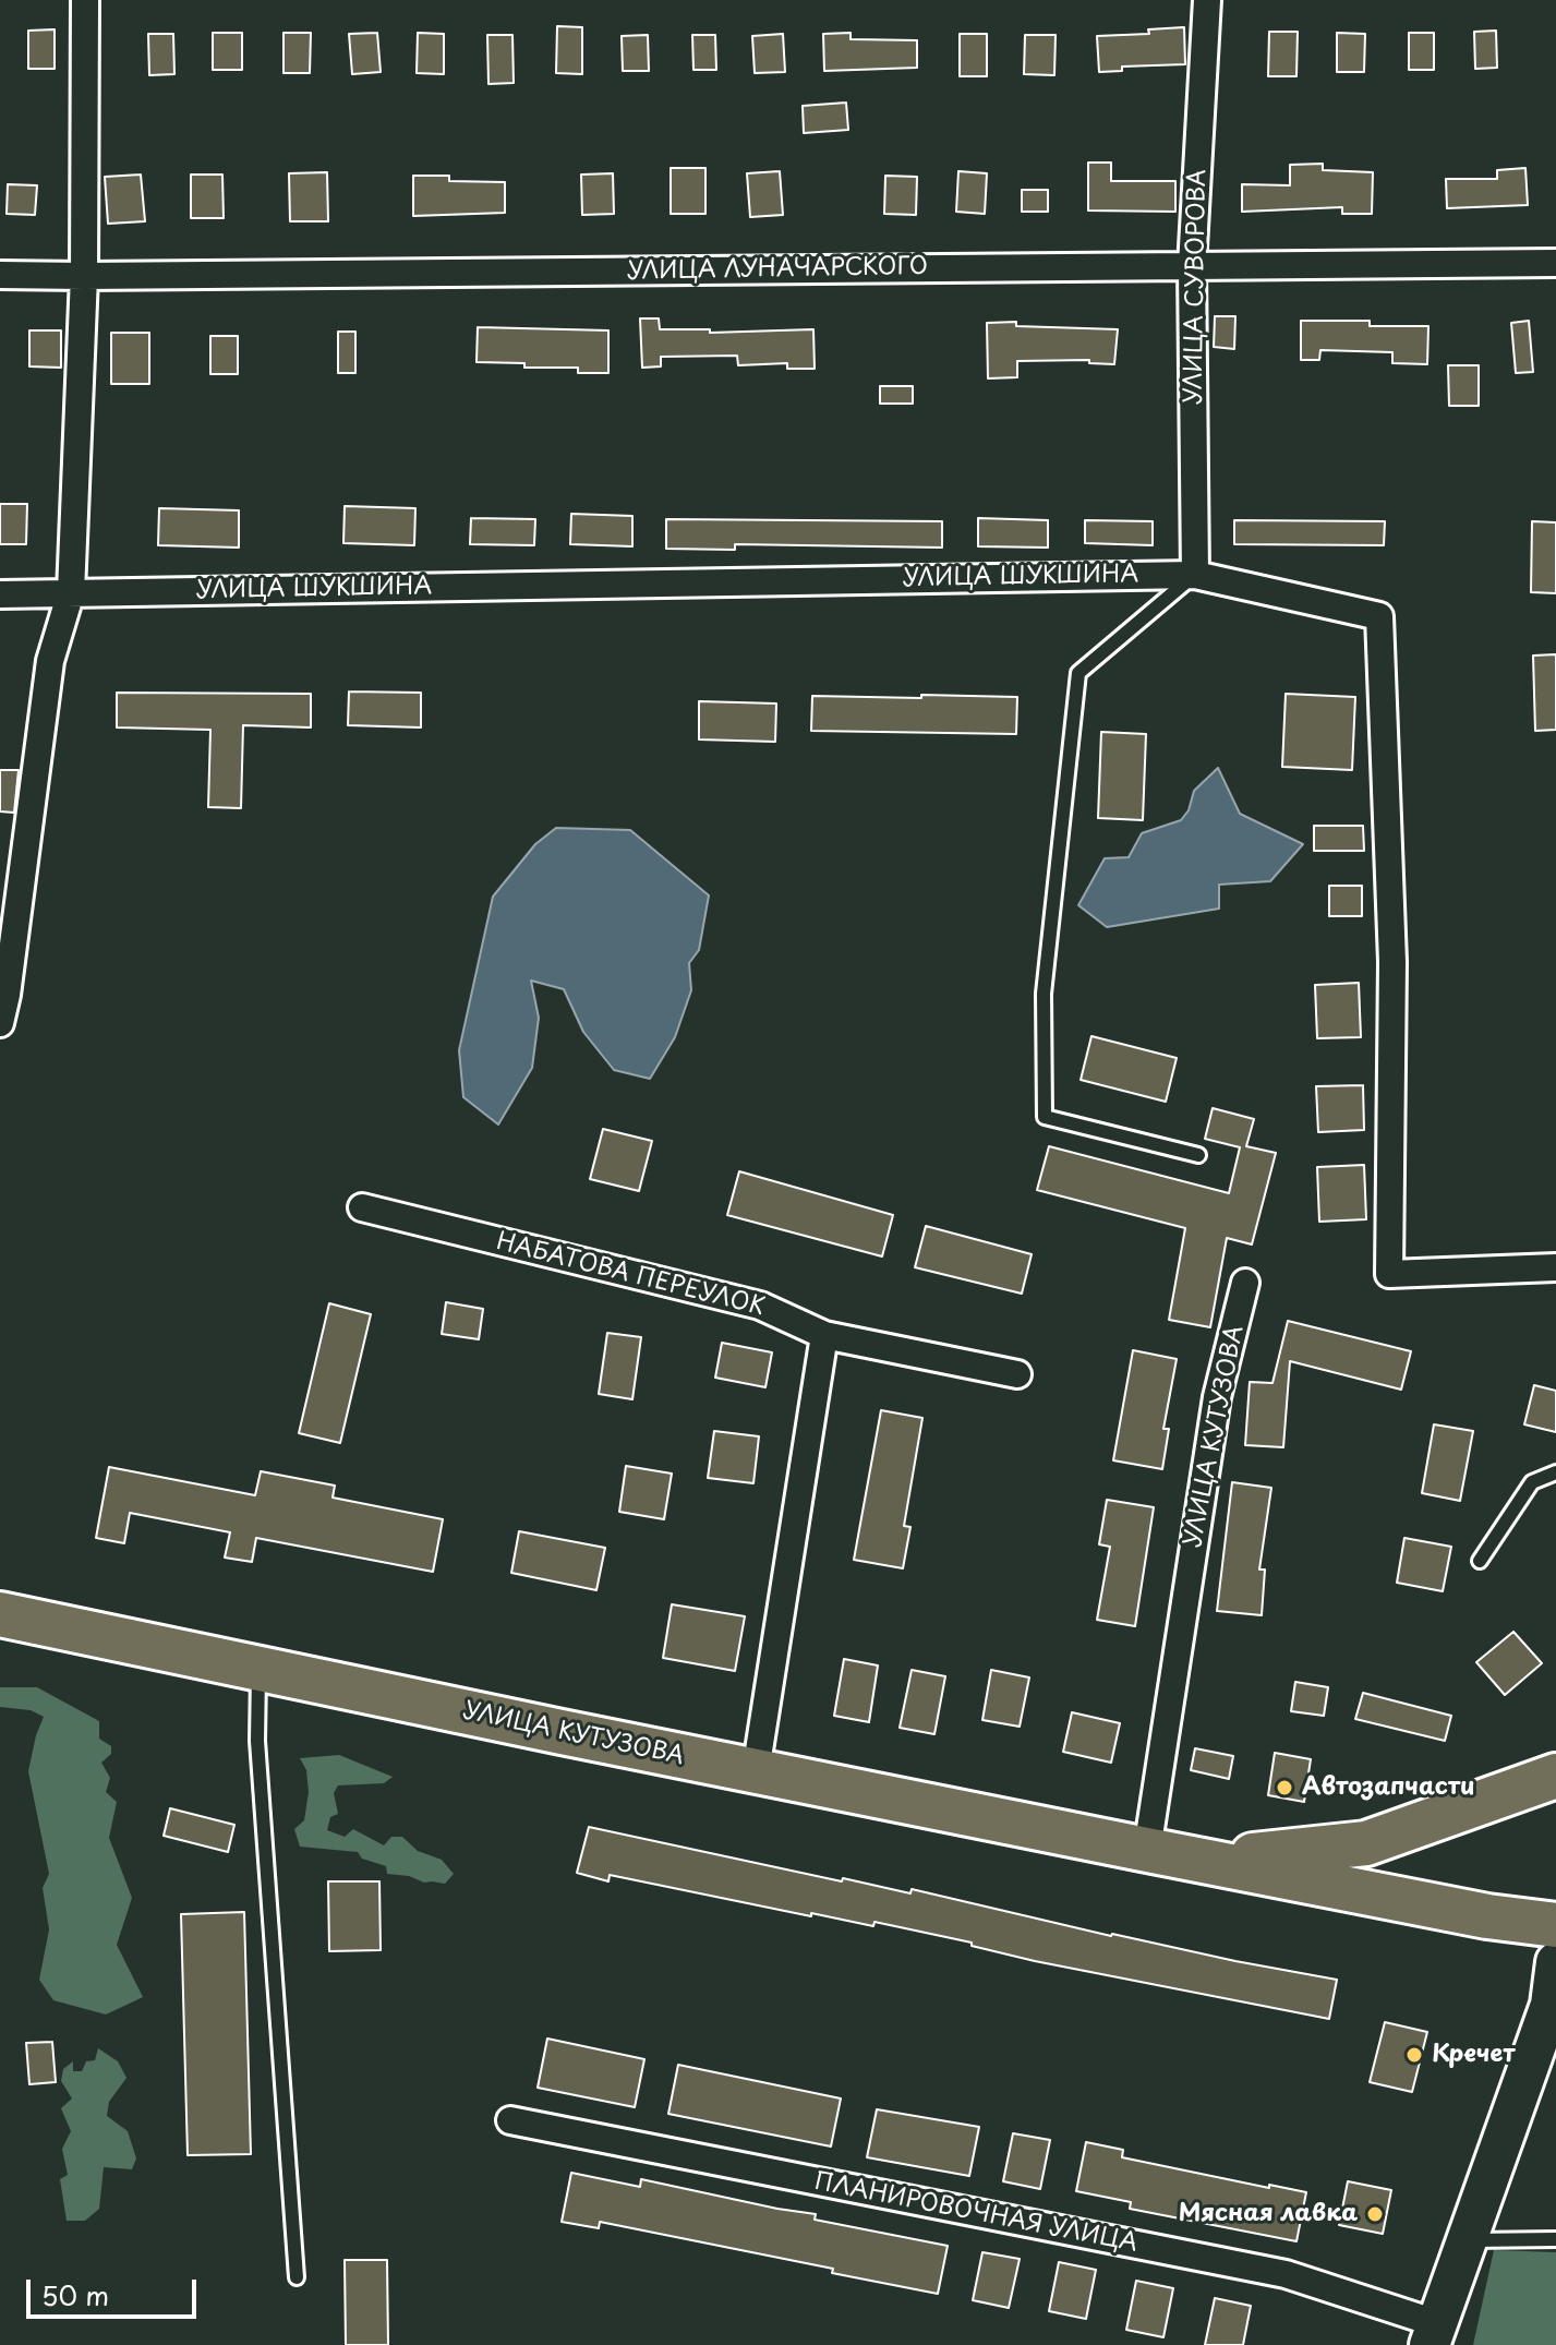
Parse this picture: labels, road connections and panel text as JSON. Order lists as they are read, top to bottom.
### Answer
{
  "streets": {
    "main road": ["УЛИЦА КУТУЗОВА"],
    "street": [
      "УЛИЦА ЛУНАЧАРСКОГО",
      "УЛИЦА СУВОРОВА",
      "УЛИЦА ШУКШИНА",
      "НАБАТОВА ПЕРЕУЛОК",
      "ПЛАНИРОВОЧНАЯ УЛИЦА"
    ]
  },
  "crossings": [
    ["УЛИЦА ЛУНАЧАРСКОГО", "УЛИЦА СУВОРОВА"],
    ["УЛИЦА СУВОРОВА", "УЛИЦА ШУКШИНА"]
  ],
  "places": ["Автозапчасти", "Кречет", "Мясная лавка"],
  "scale_bar": "50 m"
}
